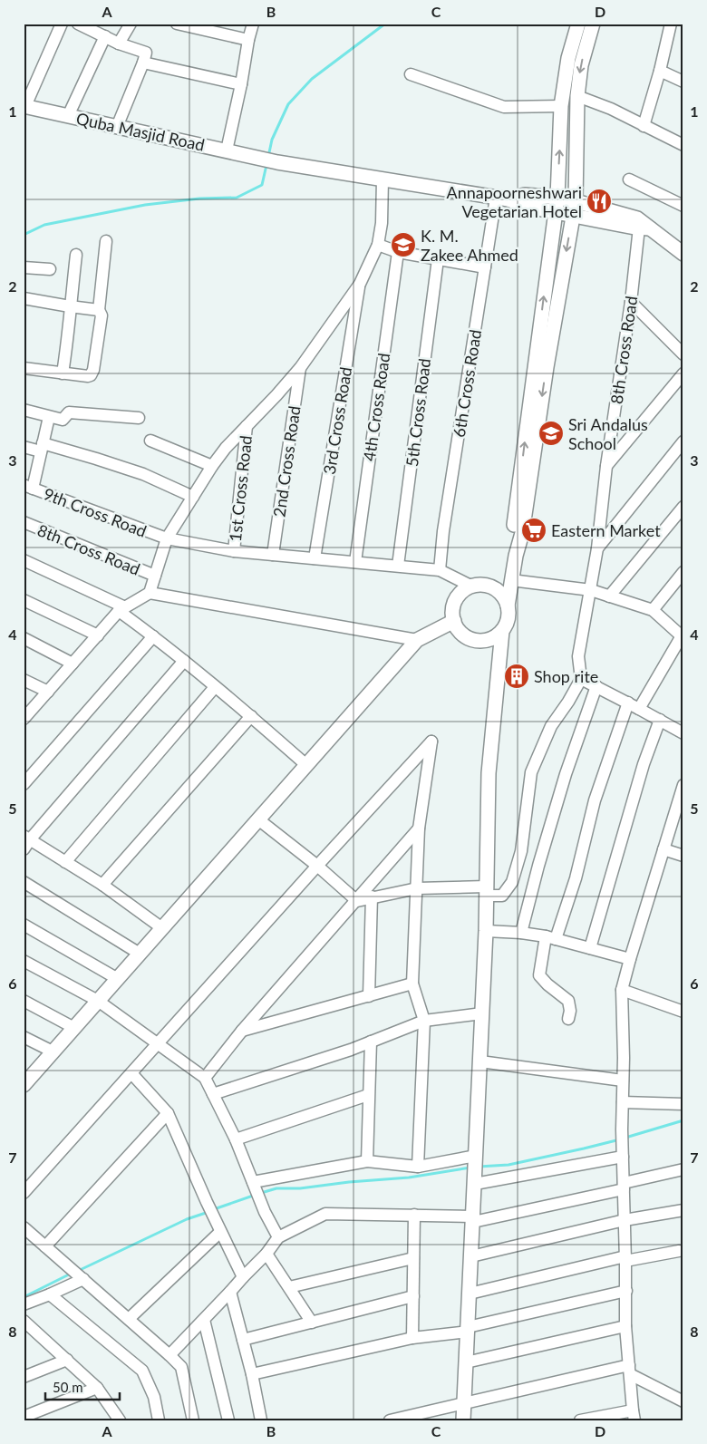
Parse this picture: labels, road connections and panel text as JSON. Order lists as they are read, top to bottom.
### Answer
{
  "streets": {
    "street": [
      "Quba Masjid Road",
      "8th Cross Road",
      "6th Cross Road",
      "4th Cross Road",
      "5th Cross Road",
      "3rd Cross Road",
      "2nd Cross Road",
      "1st Cross Road",
      "9th Cross Road"
    ]
  },
  "crossings": [
    ["6th Cross Road", "9th Cross Road"],
    ["4th Cross Road", "9th Cross Road"],
    ["5th Cross Road", "9th Cross Road"],
    ["3rd Cross Road", "9th Cross Road"],
    ["2nd Cross Road", "9th Cross Road"],
    ["1st Cross Road", "9th Cross Road"]
  ],
  "places": {
    "restaurant": ["Annapoorneshwari Vegetarian Hotel"],
    "school or university": ["K. M. Zakee Ahmed", "Sri Andalus School"],
    "supermarket": ["Eastern Market"],
    "building": ["Shop rite"]
  },
  "scale_bar": "50 m",
  "grid": {
    "columns": [
      "A",
      "B",
      "C",
      "D"
    ],
    "rows": [
      "1",
      "2",
      "3",
      "4",
      "5",
      "6",
      "7",
      "8"
    ]
  }
}
